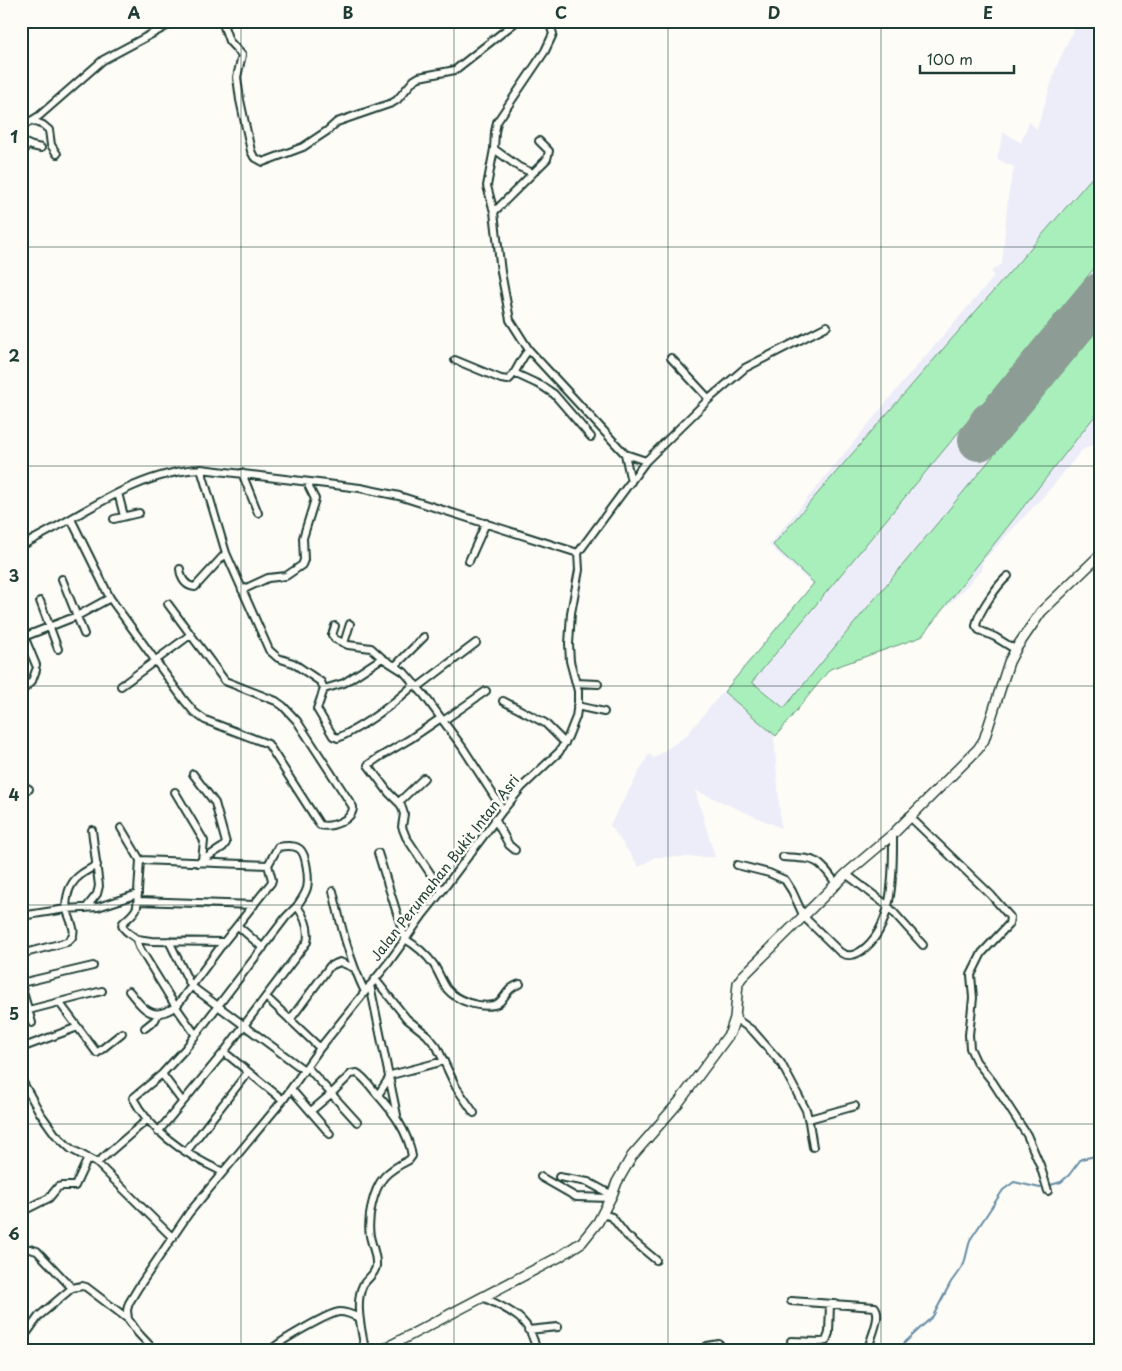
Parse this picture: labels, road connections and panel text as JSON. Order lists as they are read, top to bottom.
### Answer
{
  "streets": {
    "street": ["Jalan Perumahan Bukit Intan Asri"]
  },
  "scale_bar": "100 m",
  "grid": {
    "columns": [
      "A",
      "B",
      "C",
      "D",
      "E"
    ],
    "rows": [
      "1",
      "2",
      "3",
      "4",
      "5",
      "6"
    ]
  }
}
